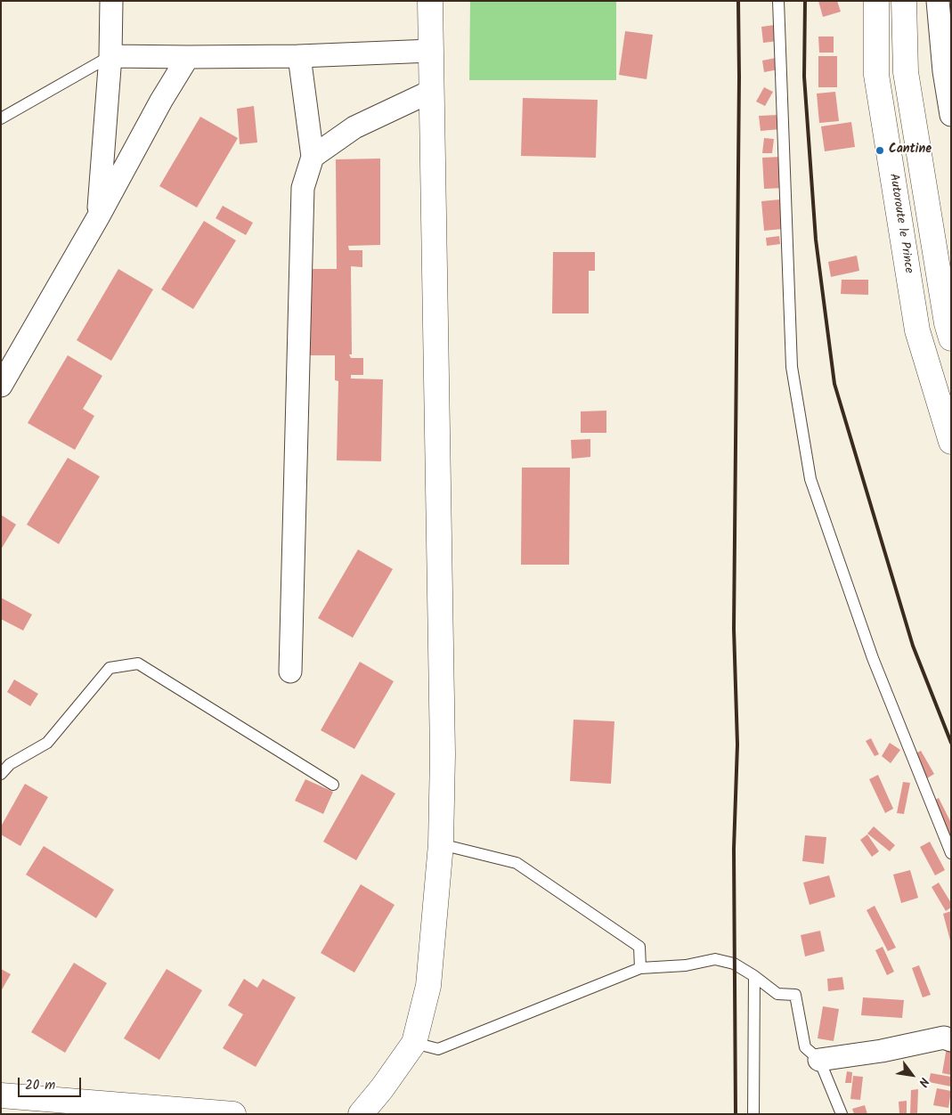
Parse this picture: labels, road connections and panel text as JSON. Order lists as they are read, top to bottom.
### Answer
{
  "streets": {
    "street": ["Autoroute le Prince"]
  },
  "places": ["Cantine"],
  "scale_bar": "20 m",
  "north": "bottom right"
}
